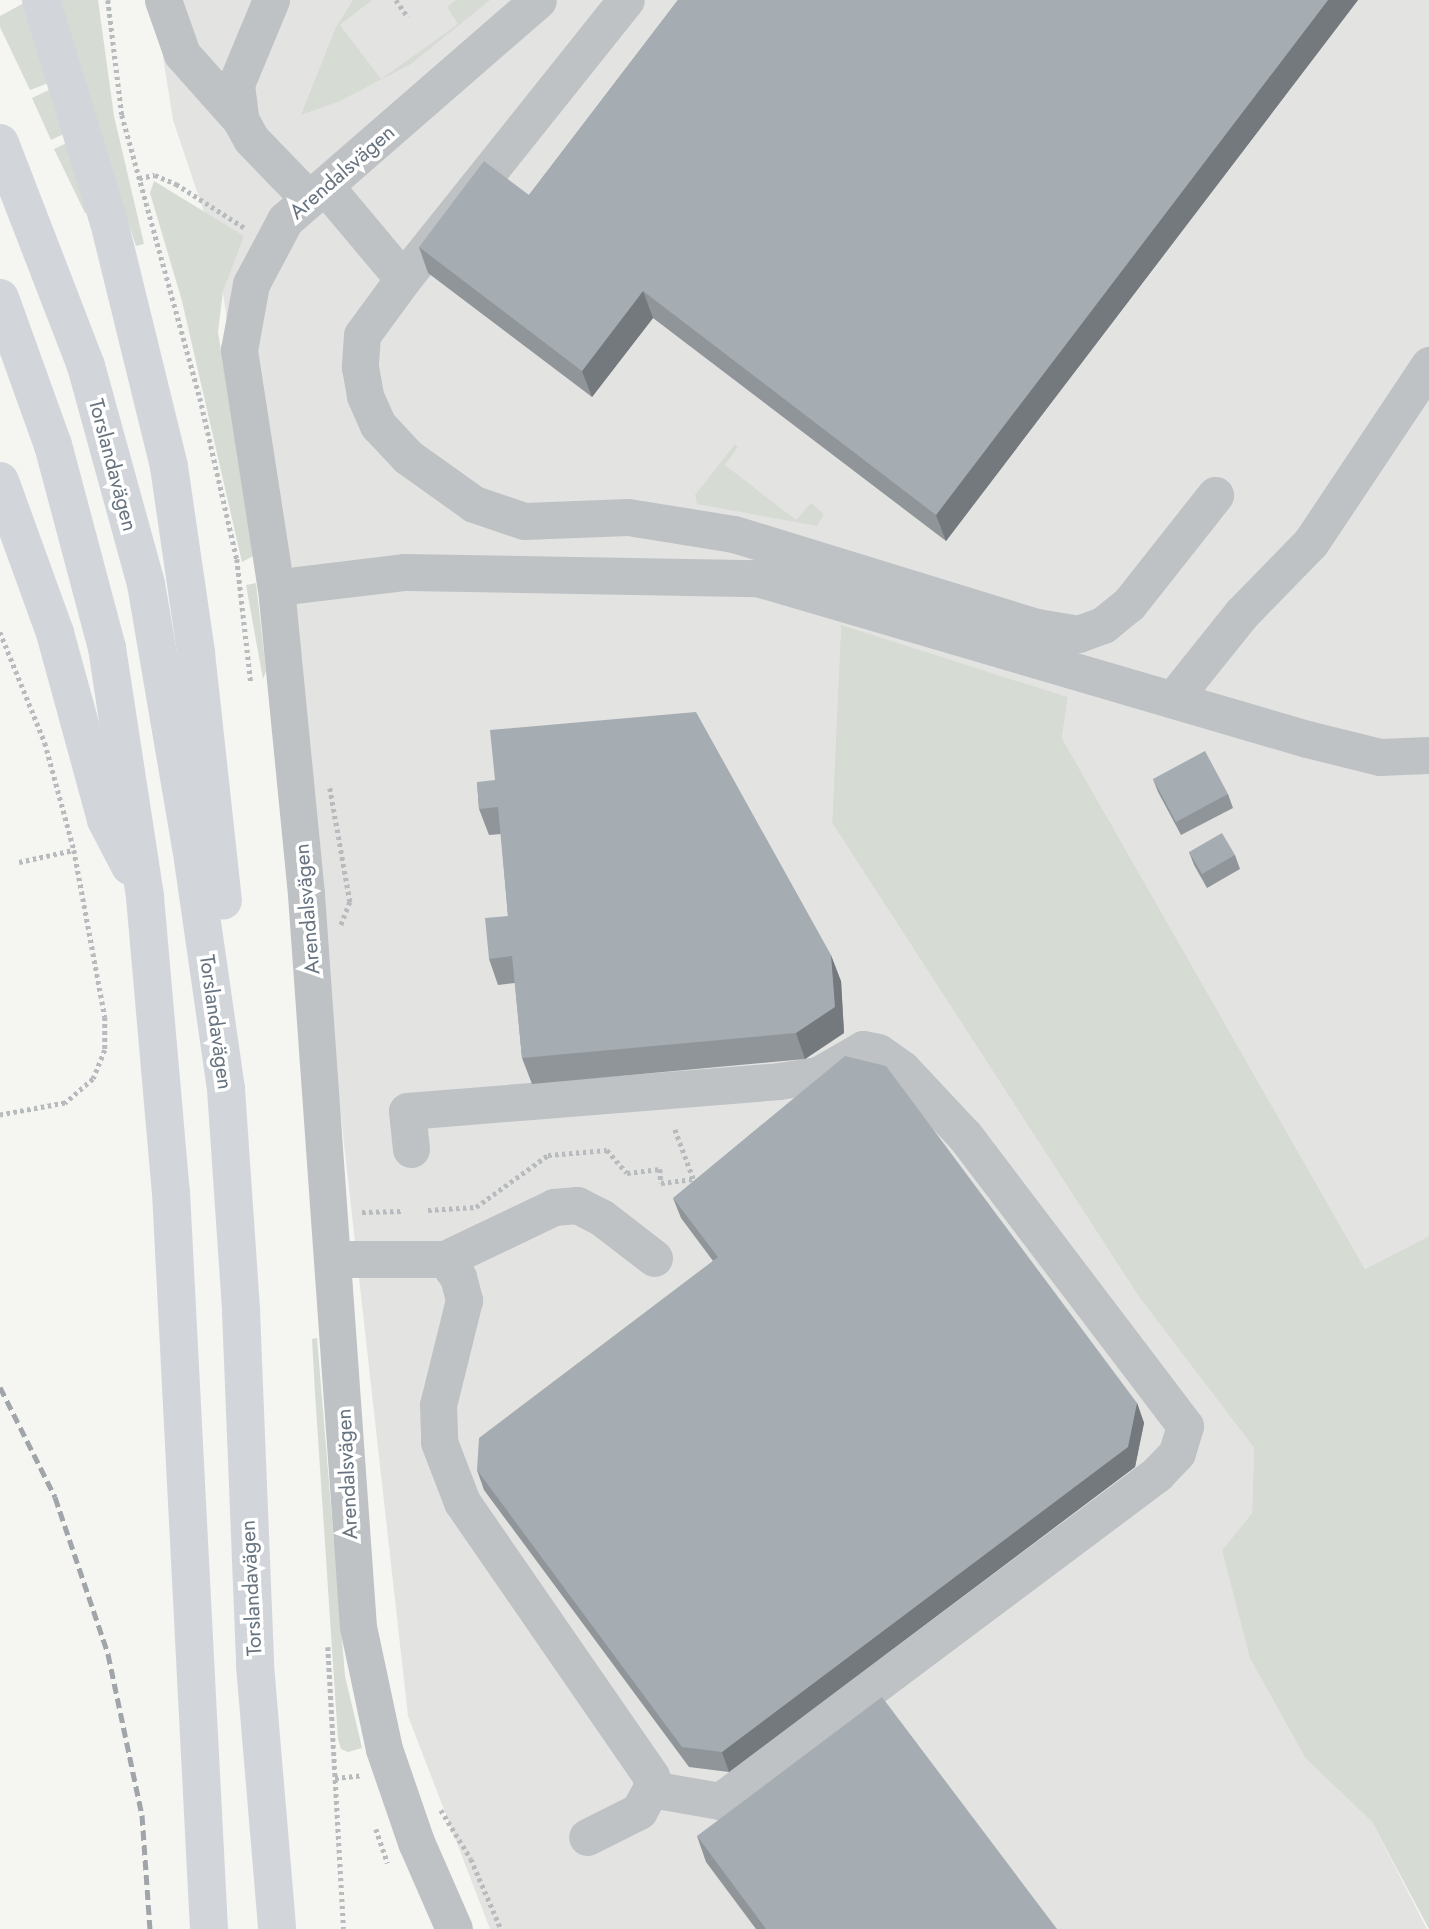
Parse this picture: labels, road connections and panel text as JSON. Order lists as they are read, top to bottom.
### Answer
{
  "streets": {
    "main road": ["Torslandavägen"],
    "street": ["Arendalsvägen"]
  }
}
